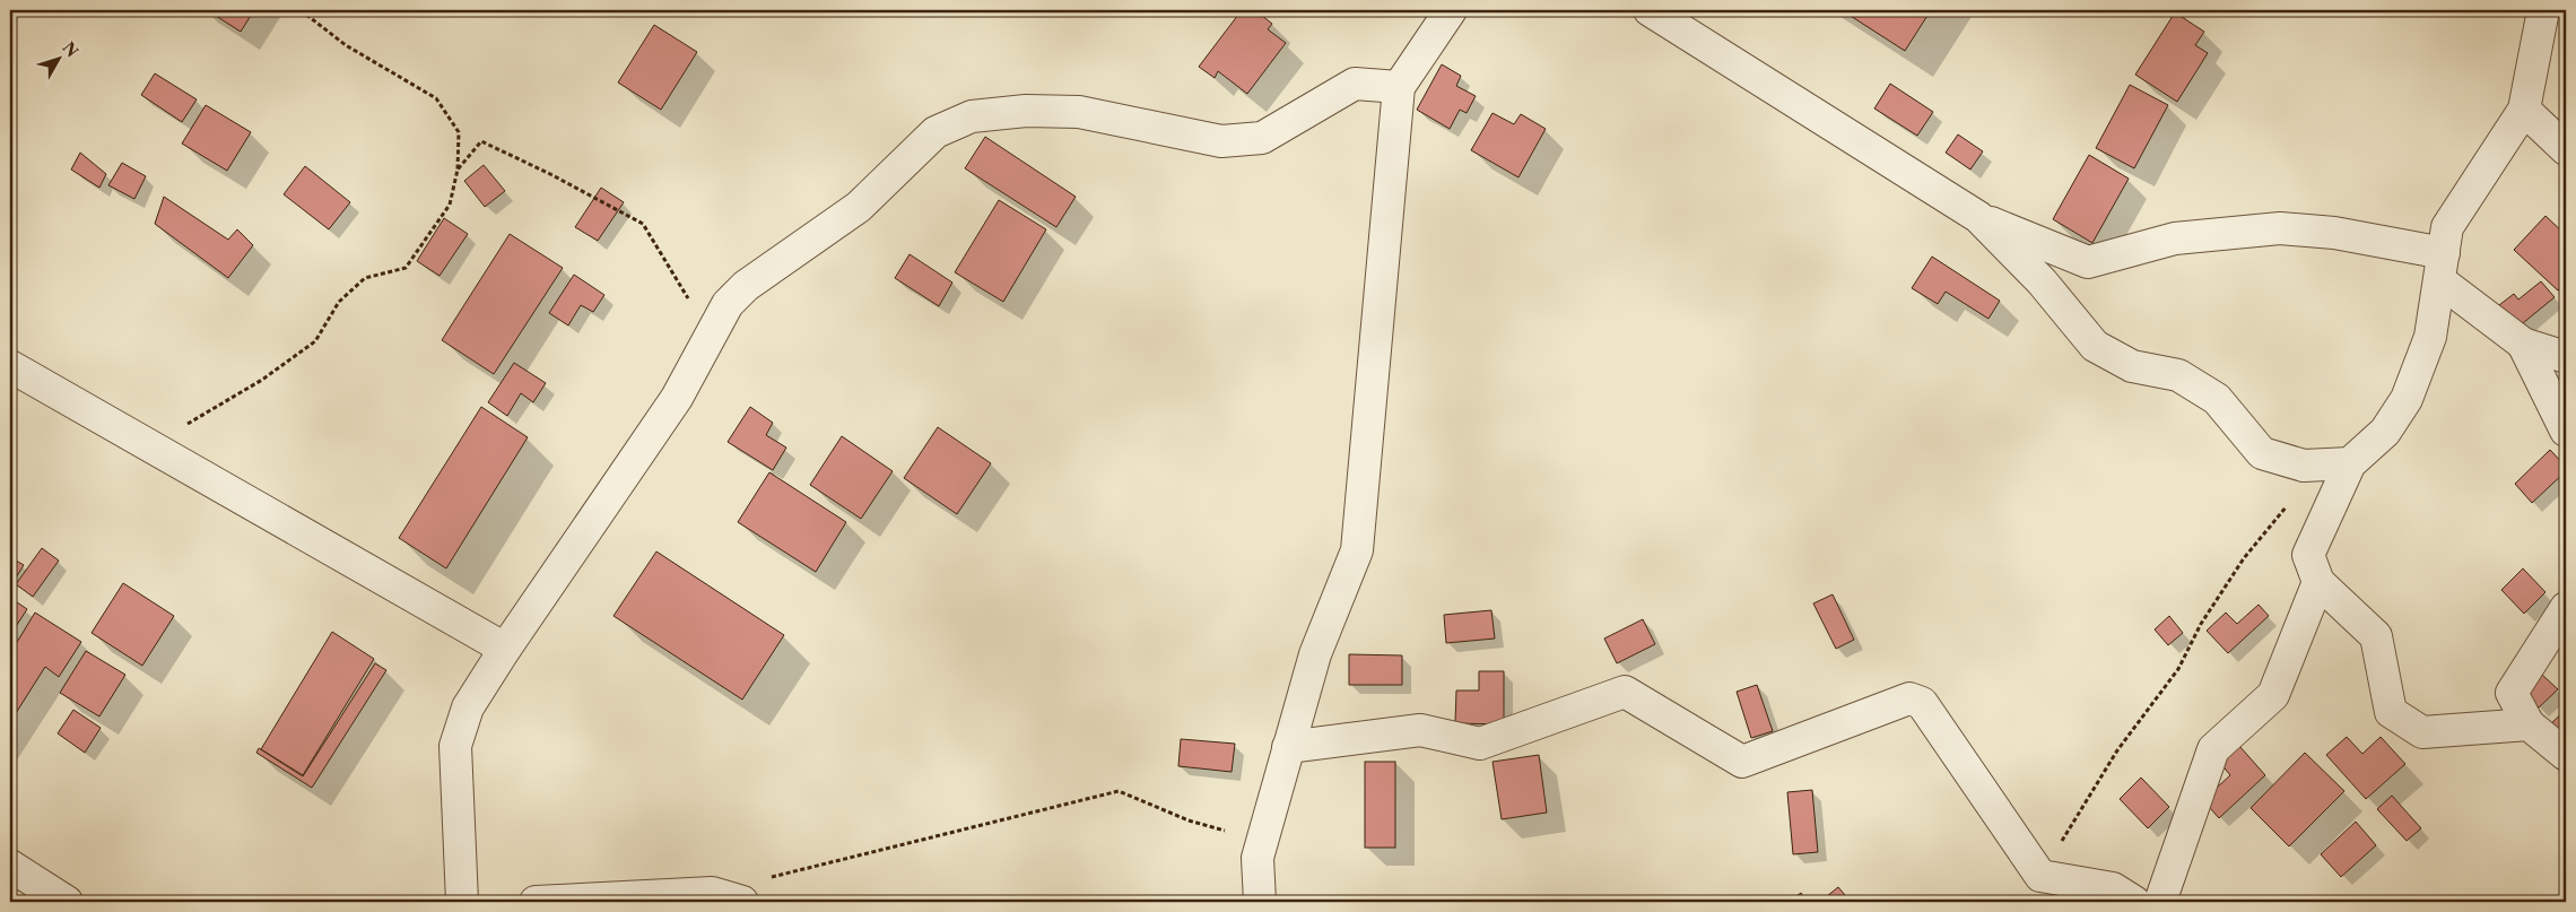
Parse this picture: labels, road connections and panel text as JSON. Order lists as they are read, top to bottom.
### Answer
{
  "north": "top right"
}
